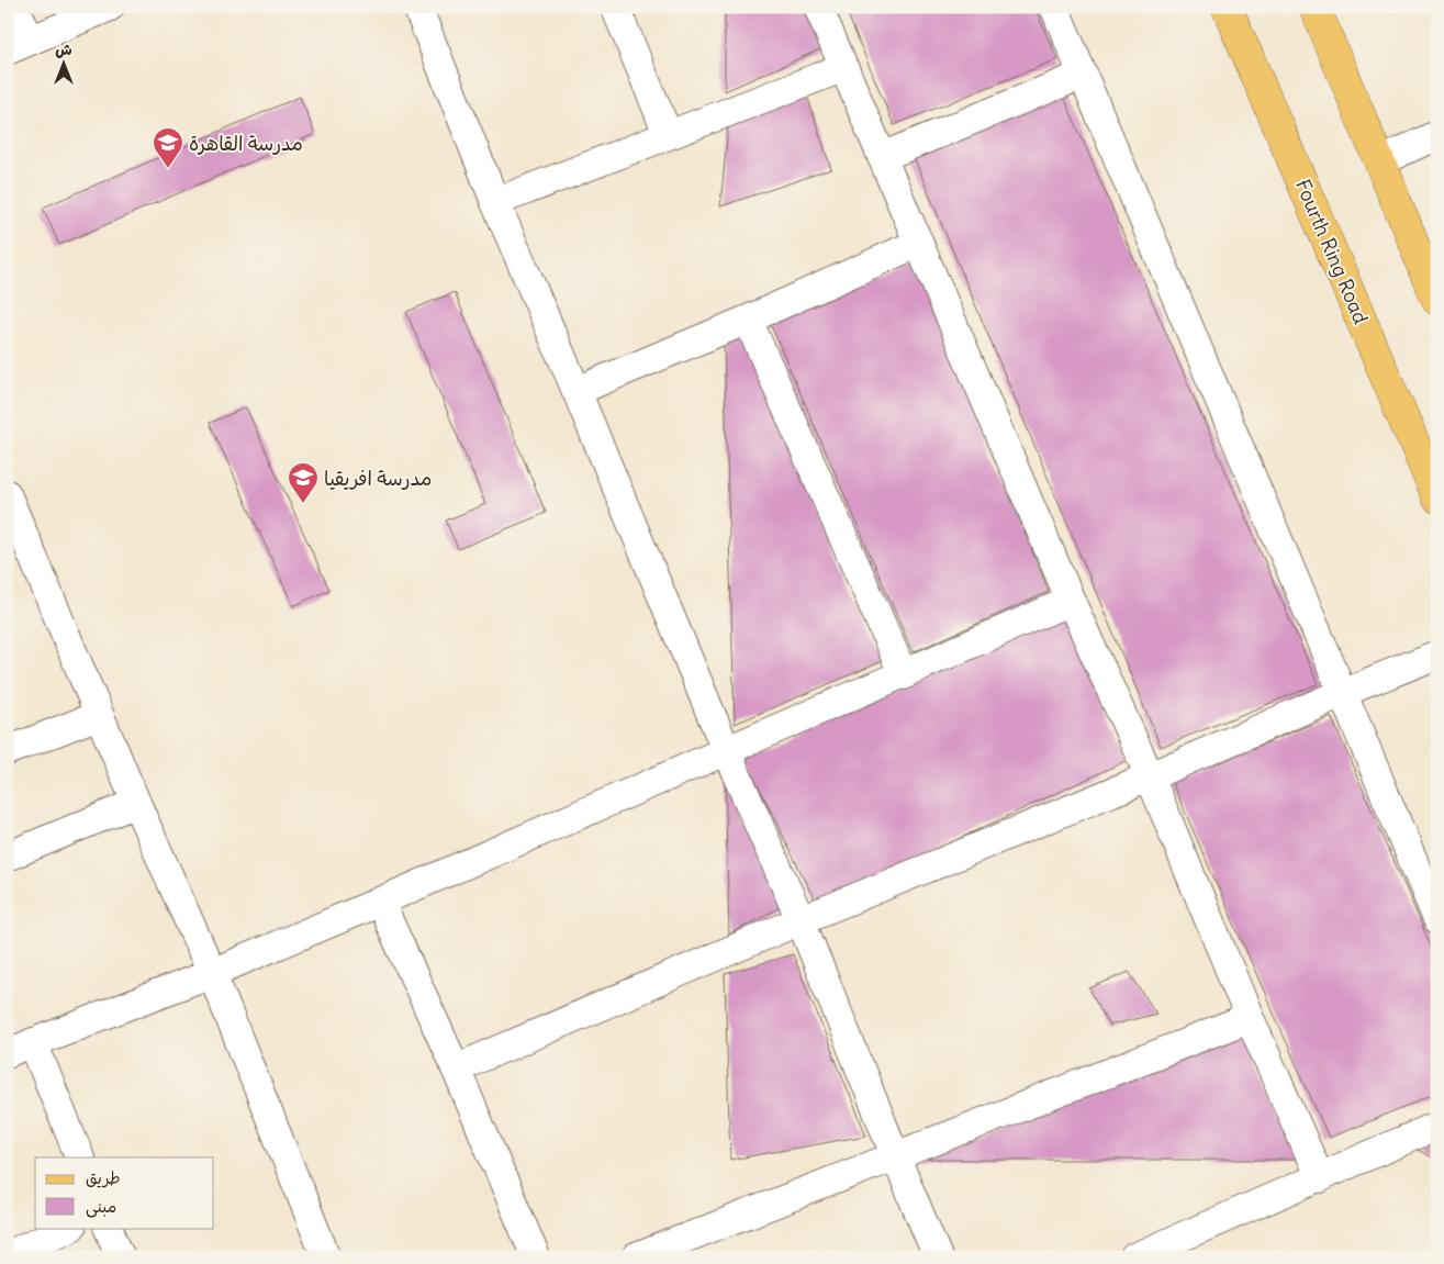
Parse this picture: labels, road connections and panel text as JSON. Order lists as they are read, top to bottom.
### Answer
{
  "streets": {
    "main road": ["Fourth Ring Road"]
  },
  "places": {
    "school or university": ["مدرسة القاهرة", "مدرسة افريقيا"]
  },
  "legend": ["طريق", "مبنى"],
  "north": "top"
}
